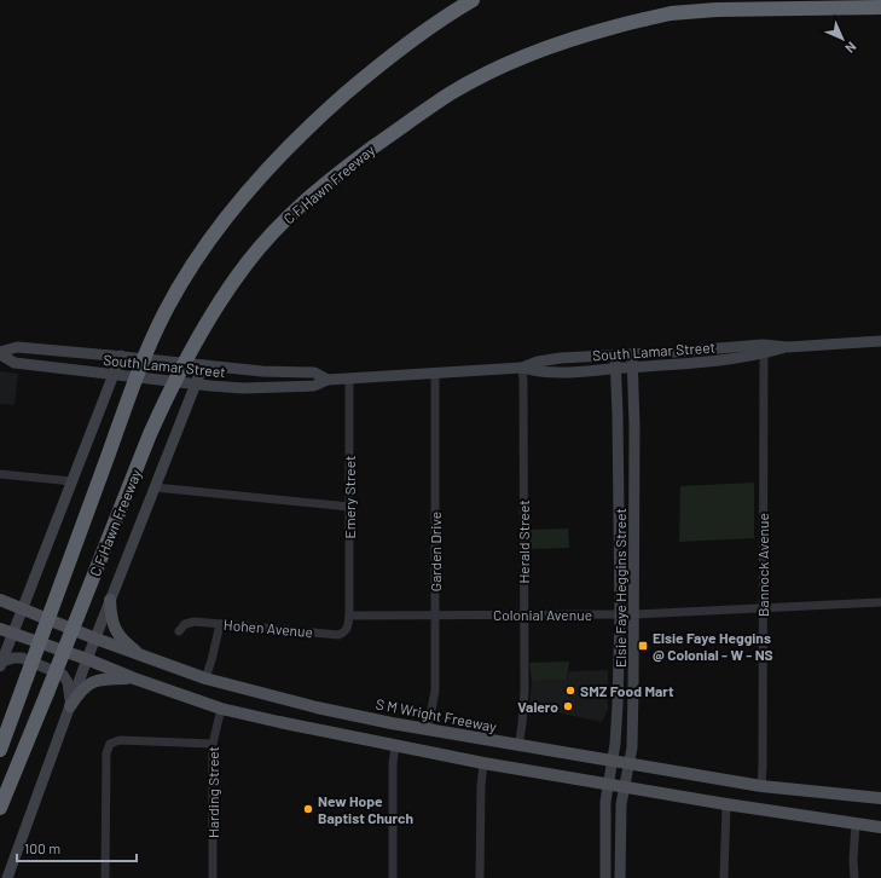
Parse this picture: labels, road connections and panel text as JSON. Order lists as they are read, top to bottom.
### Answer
{
  "streets": {
    "highway": ["C F Hawn Freeway"],
    "main road": ["South Lamar Street", "Elsie Faye Heggins Street", "S M Wright Freeway"],
    "street": [
      "Emery Street",
      "Herald Street",
      "Garden Drive",
      "Bannock Avenue",
      "Colonial Avenue",
      "Hohen Avenue",
      "Harding Street"
    ]
  },
  "crossings": [
    ["C F Hawn Freeway", "South Lamar Street"],
    ["C F Hawn Freeway", "S M Wright Freeway"],
    ["South Lamar Street", "Emery Street"],
    ["South Lamar Street", "Herald Street"],
    ["South Lamar Street", "Garden Drive"],
    ["South Lamar Street", "Bannock Avenue"],
    ["South Lamar Street", "Elsie Faye Heggins Street"],
    ["Emery Street", "Colonial Avenue"],
    ["Emery Street", "Hohen Avenue"],
    ["Herald Street", "Colonial Avenue"],
    ["Herald Street", "S M Wright Freeway"],
    ["Garden Drive", "Colonial Avenue"],
    ["Garden Drive", "S M Wright Freeway"],
    ["Bannock Avenue", "Colonial Avenue"],
    ["Bannock Avenue", "S M Wright Freeway"],
    ["Elsie Faye Heggins Street", "Colonial Avenue"],
    ["Elsie Faye Heggins Street", "S M Wright Freeway"],
    ["Colonial Avenue", "Hohen Avenue"]
  ],
  "places": {
    "transit": ["Elsie Faye Heggins @ Colonial - W - NS"],
    "other": ["SMZ Food Mart", "Valero", "New Hope Baptist Church"]
  },
  "scale_bar": "100 m",
  "north": "bottom right"
}
